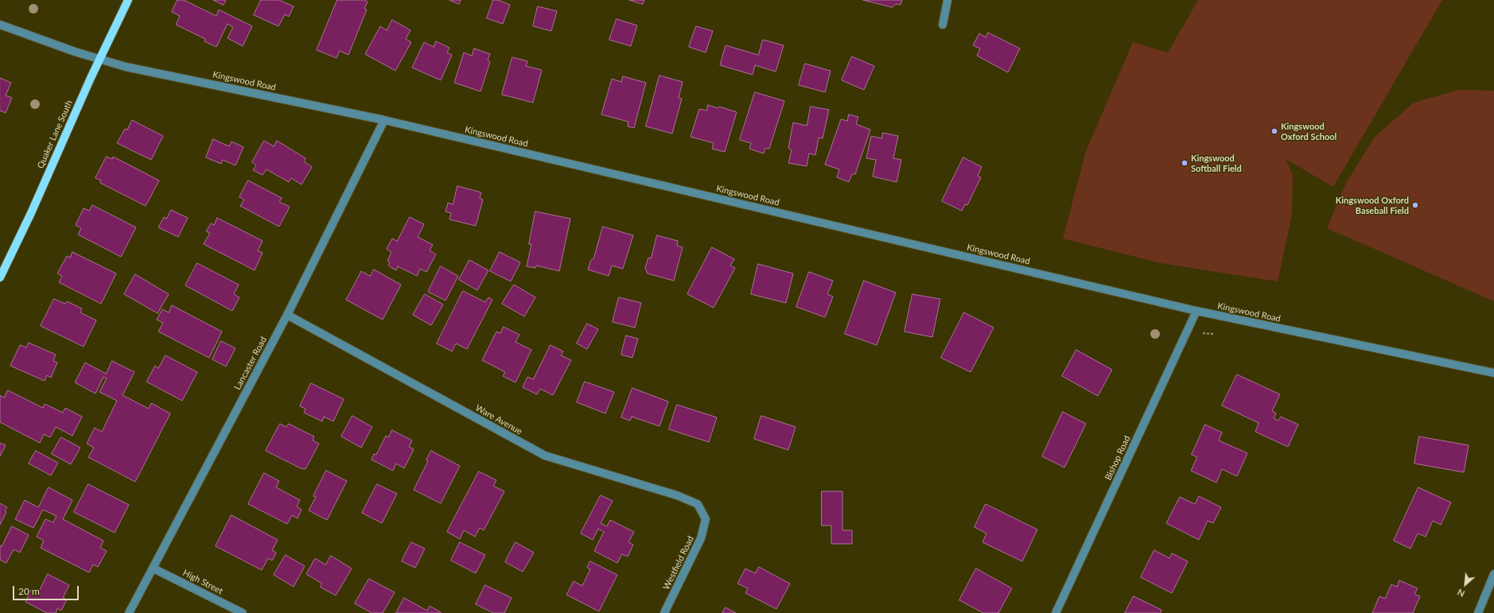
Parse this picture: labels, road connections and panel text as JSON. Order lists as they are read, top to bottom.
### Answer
{
  "streets": {
    "main road": ["Quaker Lane South"],
    "street": [
      "Kingswood Road",
      "Lancaster Road",
      "Ware Avenue",
      "Bishop Road",
      "Westfield Road",
      "High Street"
    ]
  },
  "crossings": [
    ["Kingswood Road", "Quaker Lane South"],
    ["Kingswood Road", "Lancaster Road"],
    ["Kingswood Road", "Bishop Road"],
    ["Lancaster Road", "Ware Avenue"],
    ["Lancaster Road", "High Street"],
    ["Ware Avenue", "Westfield Road"]
  ],
  "places": ["Kingswood Oxford School", "Kingswood Softball Field", "Kingswood Oxford Baseball Field"],
  "scale_bar": "20 m",
  "north": "bottom left"
}
